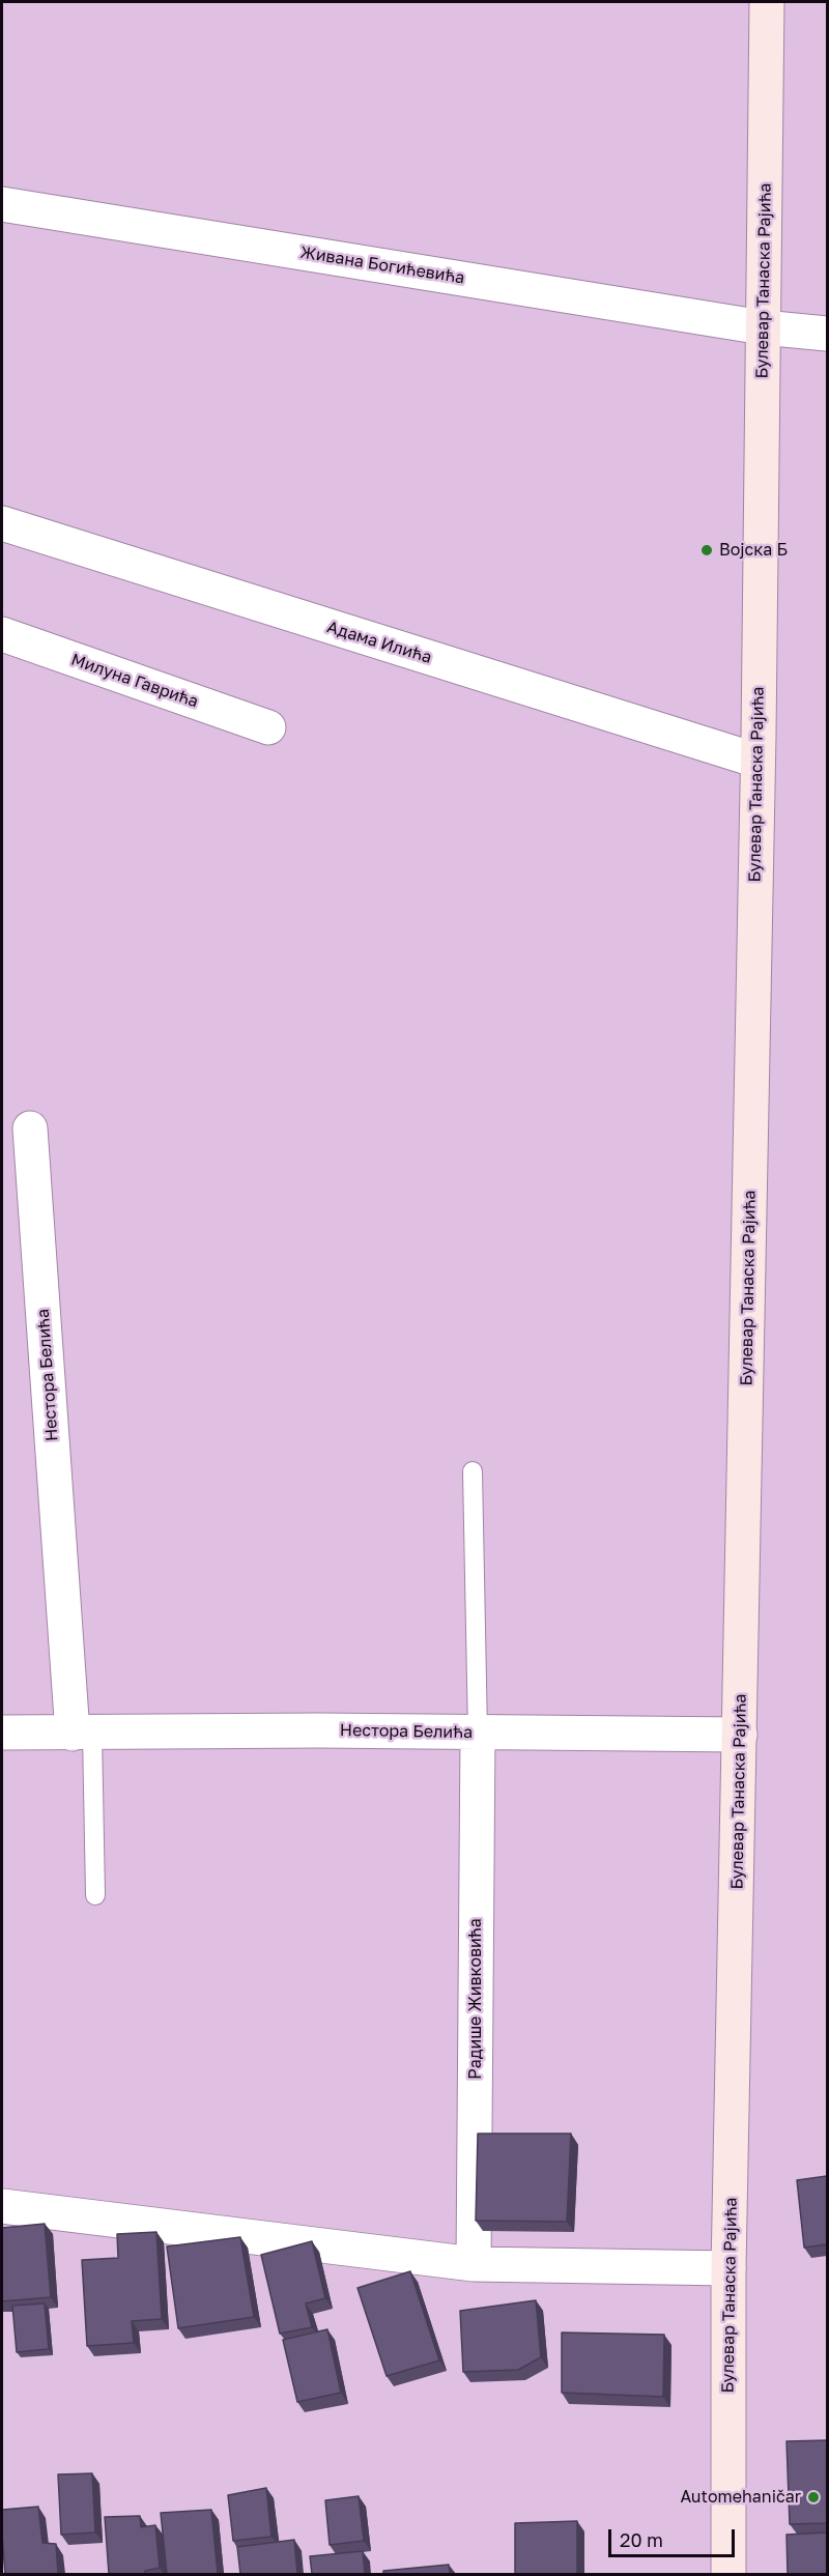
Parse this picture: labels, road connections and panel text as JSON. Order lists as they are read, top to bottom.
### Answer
{
  "streets": {
    "main road": ["Булевар Танаска Рајића"],
    "street": [
      "Живана Богићевића",
      "Адама Илића",
      "Милуна Гаврића",
      "Нестора Белића",
      "Радише Живковића"
    ]
  },
  "crossings": [
    ["Живана Богићевића", "Булевар Танаска Рајића"],
    ["Булевар Танаска Рајића", "Адама Илића"],
    ["Булевар Танаска Рајића", "Нестора Белића"],
    ["Нестора Белића", "Радише Живковића"]
  ],
  "places": ["Војска Б", "Automehaničar"],
  "scale_bar": "20 m"
}
